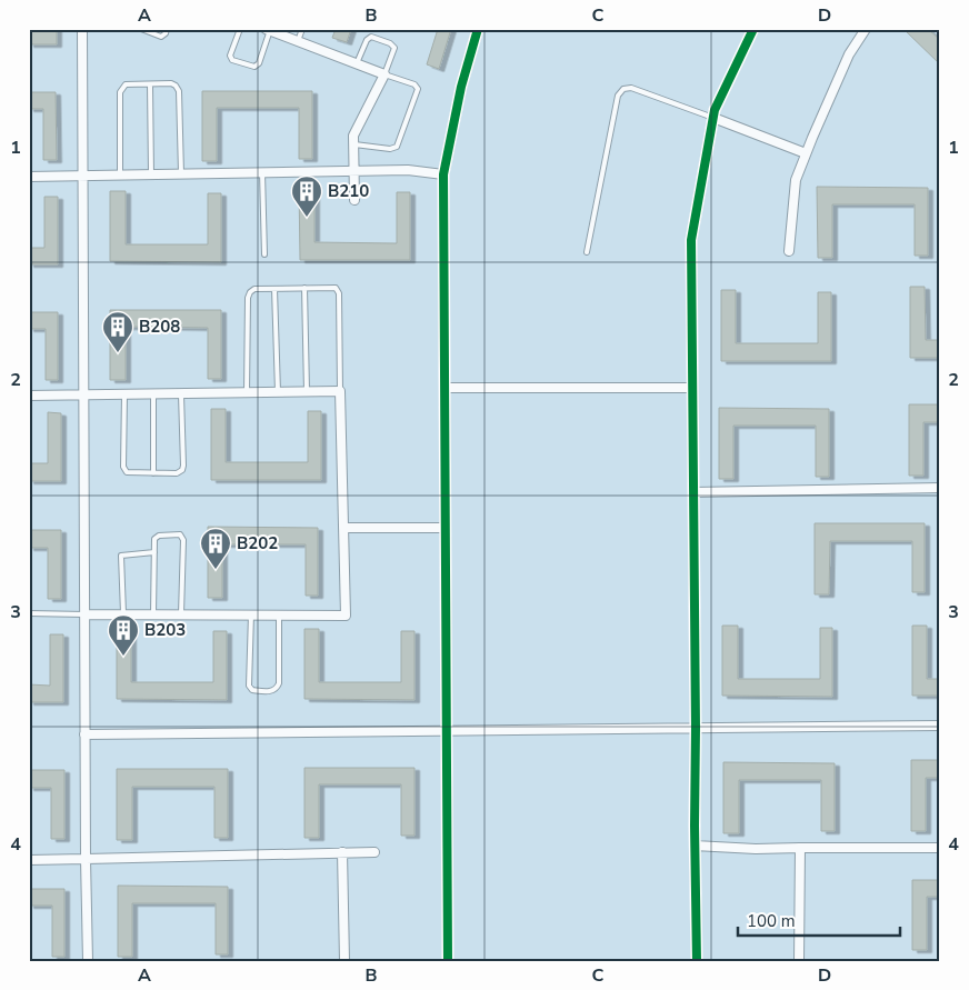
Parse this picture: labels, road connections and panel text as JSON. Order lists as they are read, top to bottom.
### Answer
{
  "places": {
    "building": [
      "B210",
      "B208",
      "B202",
      "B203"
    ]
  },
  "scale_bar": "100 m",
  "grid": {
    "columns": [
      "A",
      "B",
      "C",
      "D"
    ],
    "rows": [
      "1",
      "2",
      "3",
      "4"
    ]
  }
}
